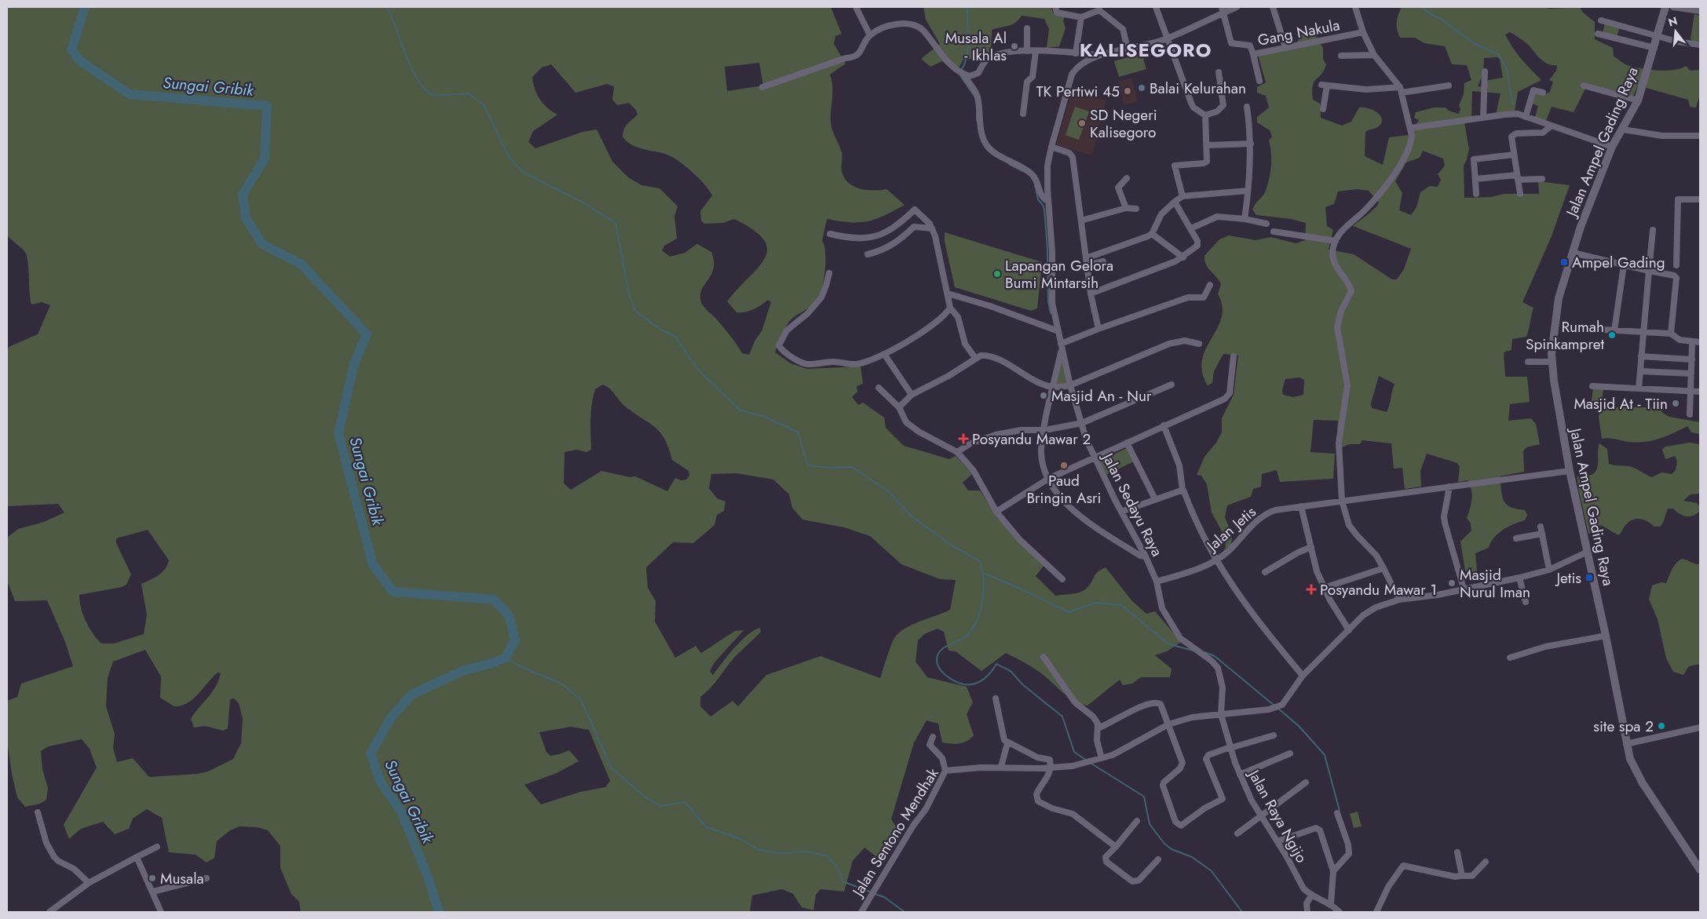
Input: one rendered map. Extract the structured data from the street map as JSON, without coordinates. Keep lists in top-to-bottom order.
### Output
{
  "streets": {
    "main road": ["Jalan Ampel Gading Raya"],
    "street": [
      "Gang Nakula",
      "Jalan Sedayu Raya",
      "Jalan Jetis",
      "Jalan Raya Ngijo",
      "Jalan Sentono Mendhak"
    ]
  },
  "crossings": [
    ["Jalan Ampel Gading Raya", "Jalan Jetis"],
    ["Jalan Sedayu Raya", "Jalan Jetis"],
    ["Jalan Sedayu Raya", "Jalan Raya Ngijo"],
    ["Jalan Sedayu Raya", "Jalan Sentono Mendhak"],
    ["Jalan Raya Ngijo", "Jalan Sentono Mendhak"]
  ],
  "districts": ["KALISEGORO"],
  "water": ["Sungai Gribik"],
  "places": {
    "other": [
      "Musala Al - Ikhlas",
      "Balai Kelurahan",
      "TK Pertiwi 45",
      "SD Negeri Kalisegoro",
      "Lapangan Gelora Bumi Mintarsih",
      "Rumah Spinkampret",
      "Masjid An - Nur",
      "Masjid At - Tiin",
      "Paud Bringin Asri",
      "Masjid Nurul Iman",
      "site spa 2",
      "Musala"
    ],
    "transit": ["Ampel Gading", "Jetis"],
    "health": ["Posyandu Mawar 2", "Posyandu Mawar 1"]
  },
  "north": "top"
}
